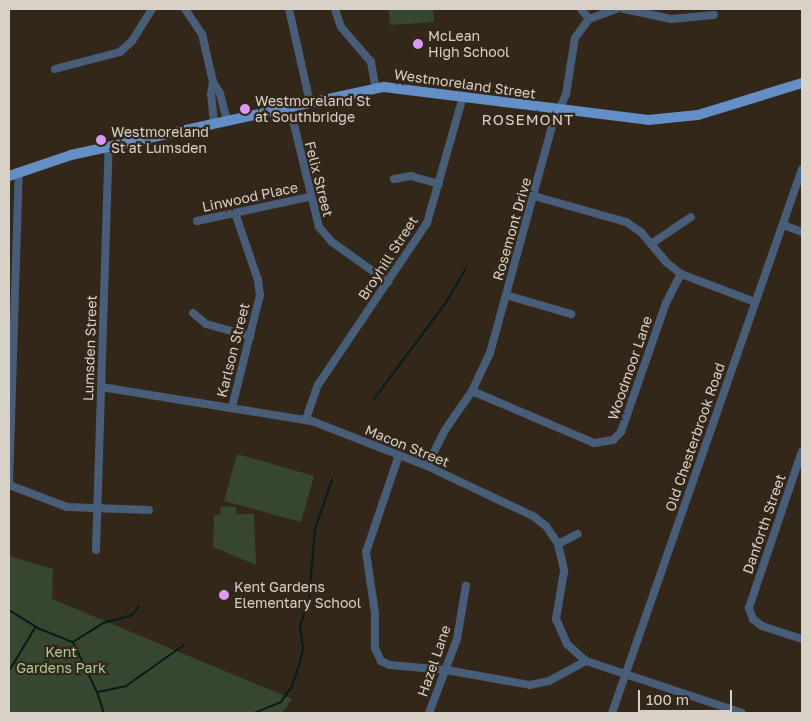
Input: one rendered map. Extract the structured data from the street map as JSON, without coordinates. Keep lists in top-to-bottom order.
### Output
{
  "streets": {
    "main road": ["Westmoreland Street"],
    "street": [
      "Felix Street",
      "Linwood Place",
      "Rosemont Drive",
      "Broyhill Street",
      "Lumsden Street",
      "Karlson Street",
      "Woodmoor Lane",
      "Old Chesterbrook Road",
      "Macon Street",
      "Danforth Street",
      "Hazel Lane"
    ]
  },
  "crossings": [
    ["Westmoreland Street", "Felix Street"],
    ["Westmoreland Street", "Rosemont Drive"],
    ["Westmoreland Street", "Broyhill Street"],
    ["Westmoreland Street", "Lumsden Street"],
    ["Felix Street", "Linwood Place"],
    ["Felix Street", "Broyhill Street"],
    ["Linwood Place", "Karlson Street"],
    ["Rosemont Drive", "Woodmoor Lane"],
    ["Rosemont Drive", "Macon Street"],
    ["Broyhill Street", "Macon Street"],
    ["Lumsden Street", "Macon Street"],
    ["Karlson Street", "Macon Street"]
  ],
  "districts": ["ROSEMONT"],
  "parks": ["Kent Gardens Park"],
  "places": [
    "McLean High School",
    "Westmoreland St at Southbridge",
    "Westmoreland St at Lumsden",
    "Kent Gardens Elementary School"
  ],
  "scale_bar": "100 m"
}
